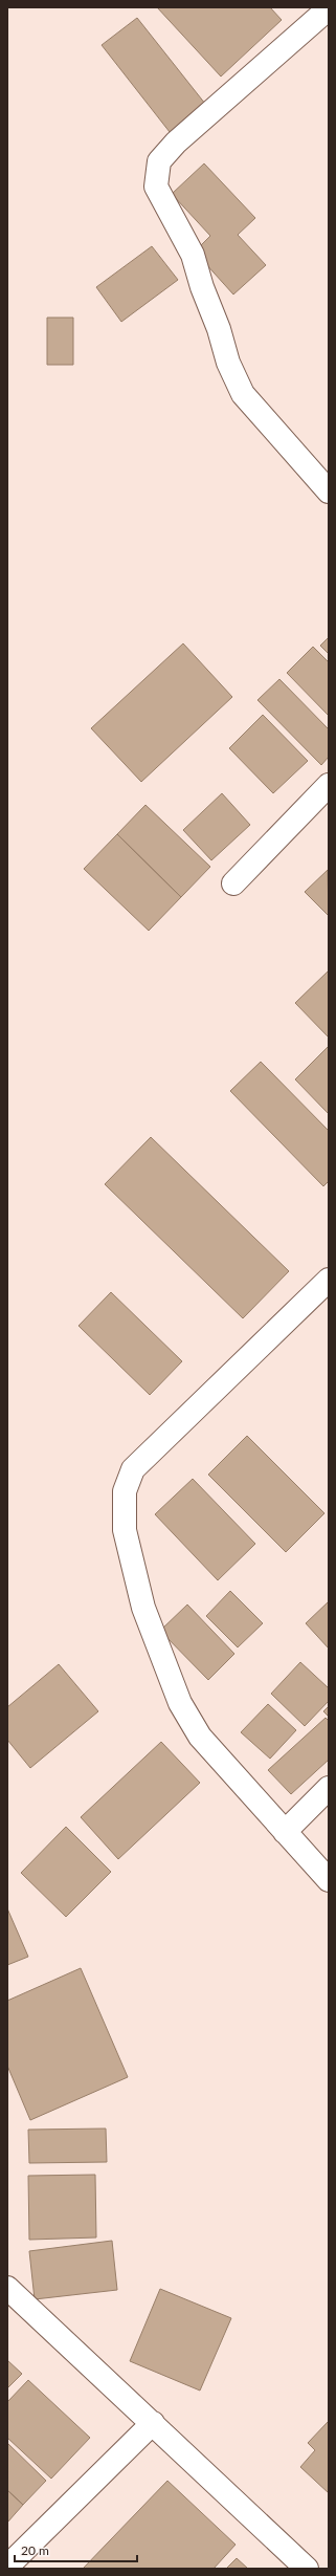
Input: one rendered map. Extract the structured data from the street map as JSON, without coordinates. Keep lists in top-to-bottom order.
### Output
{
  "scale_bar": "20 m"
}
